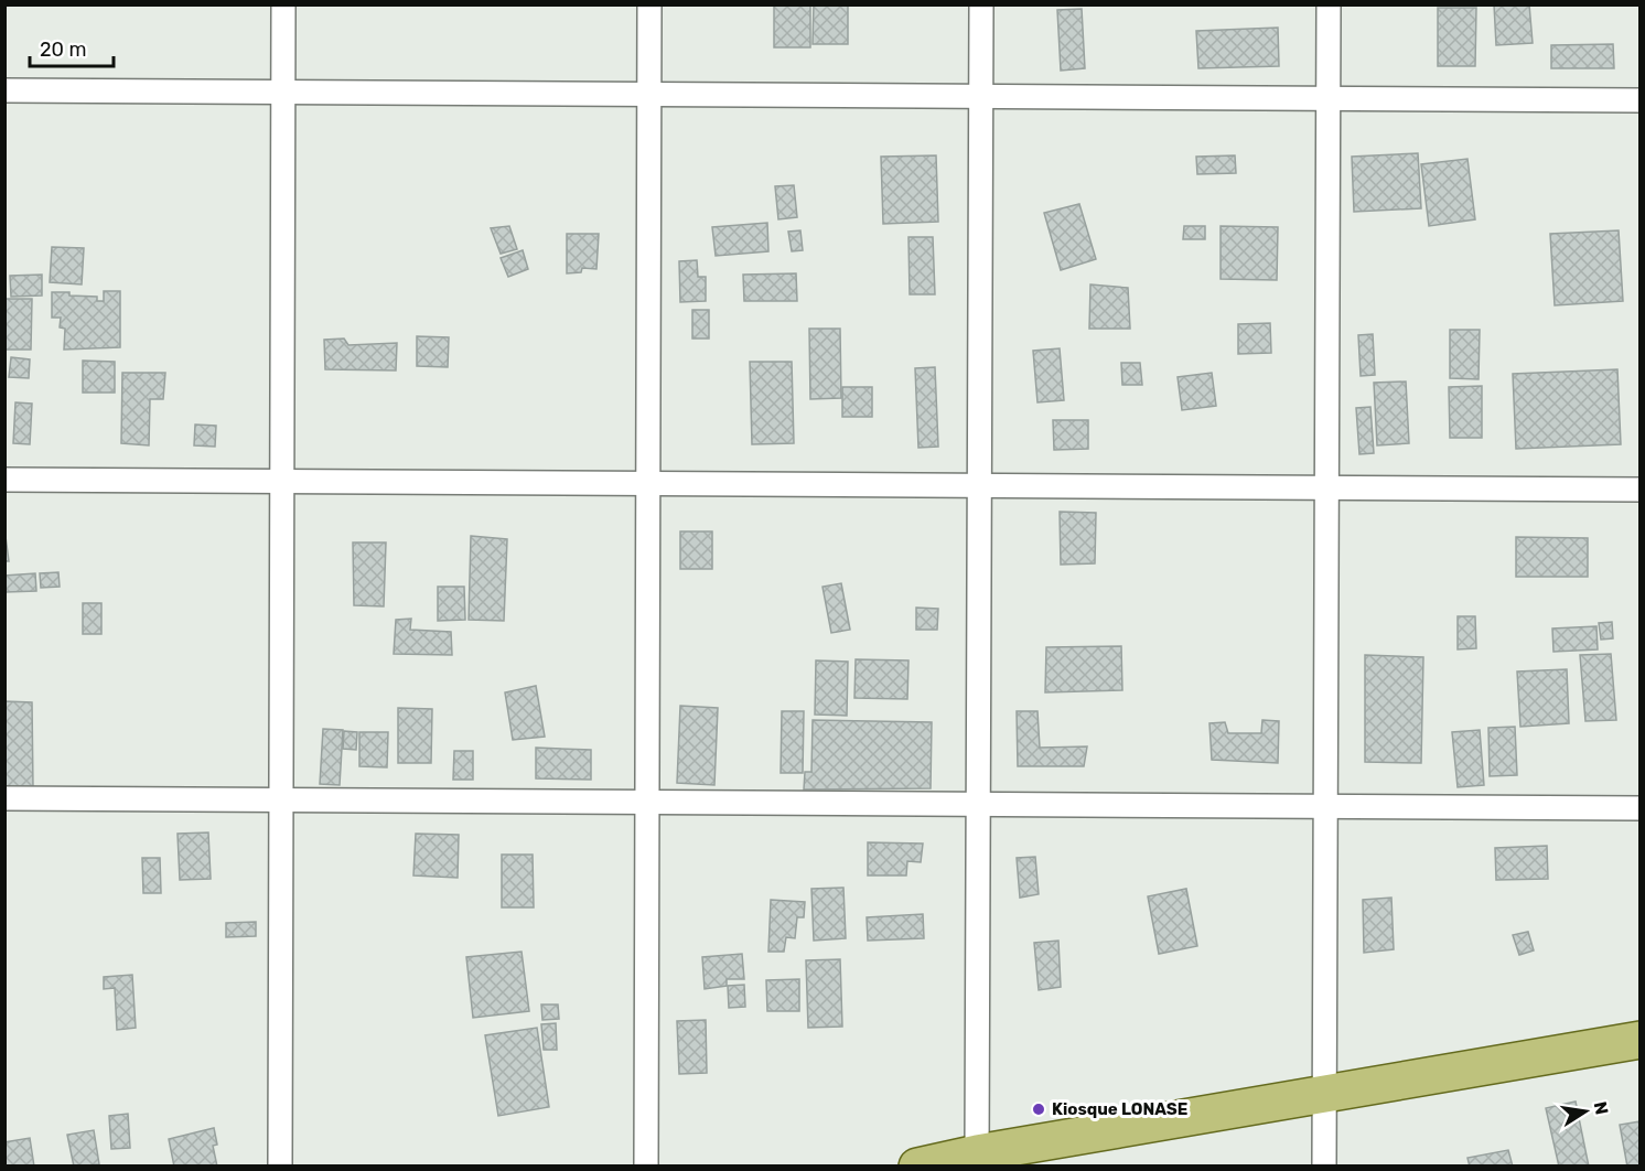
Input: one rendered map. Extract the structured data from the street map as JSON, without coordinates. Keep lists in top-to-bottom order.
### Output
{
  "places": ["Kiosque LONASE"],
  "scale_bar": "20 m",
  "north": "right"
}
